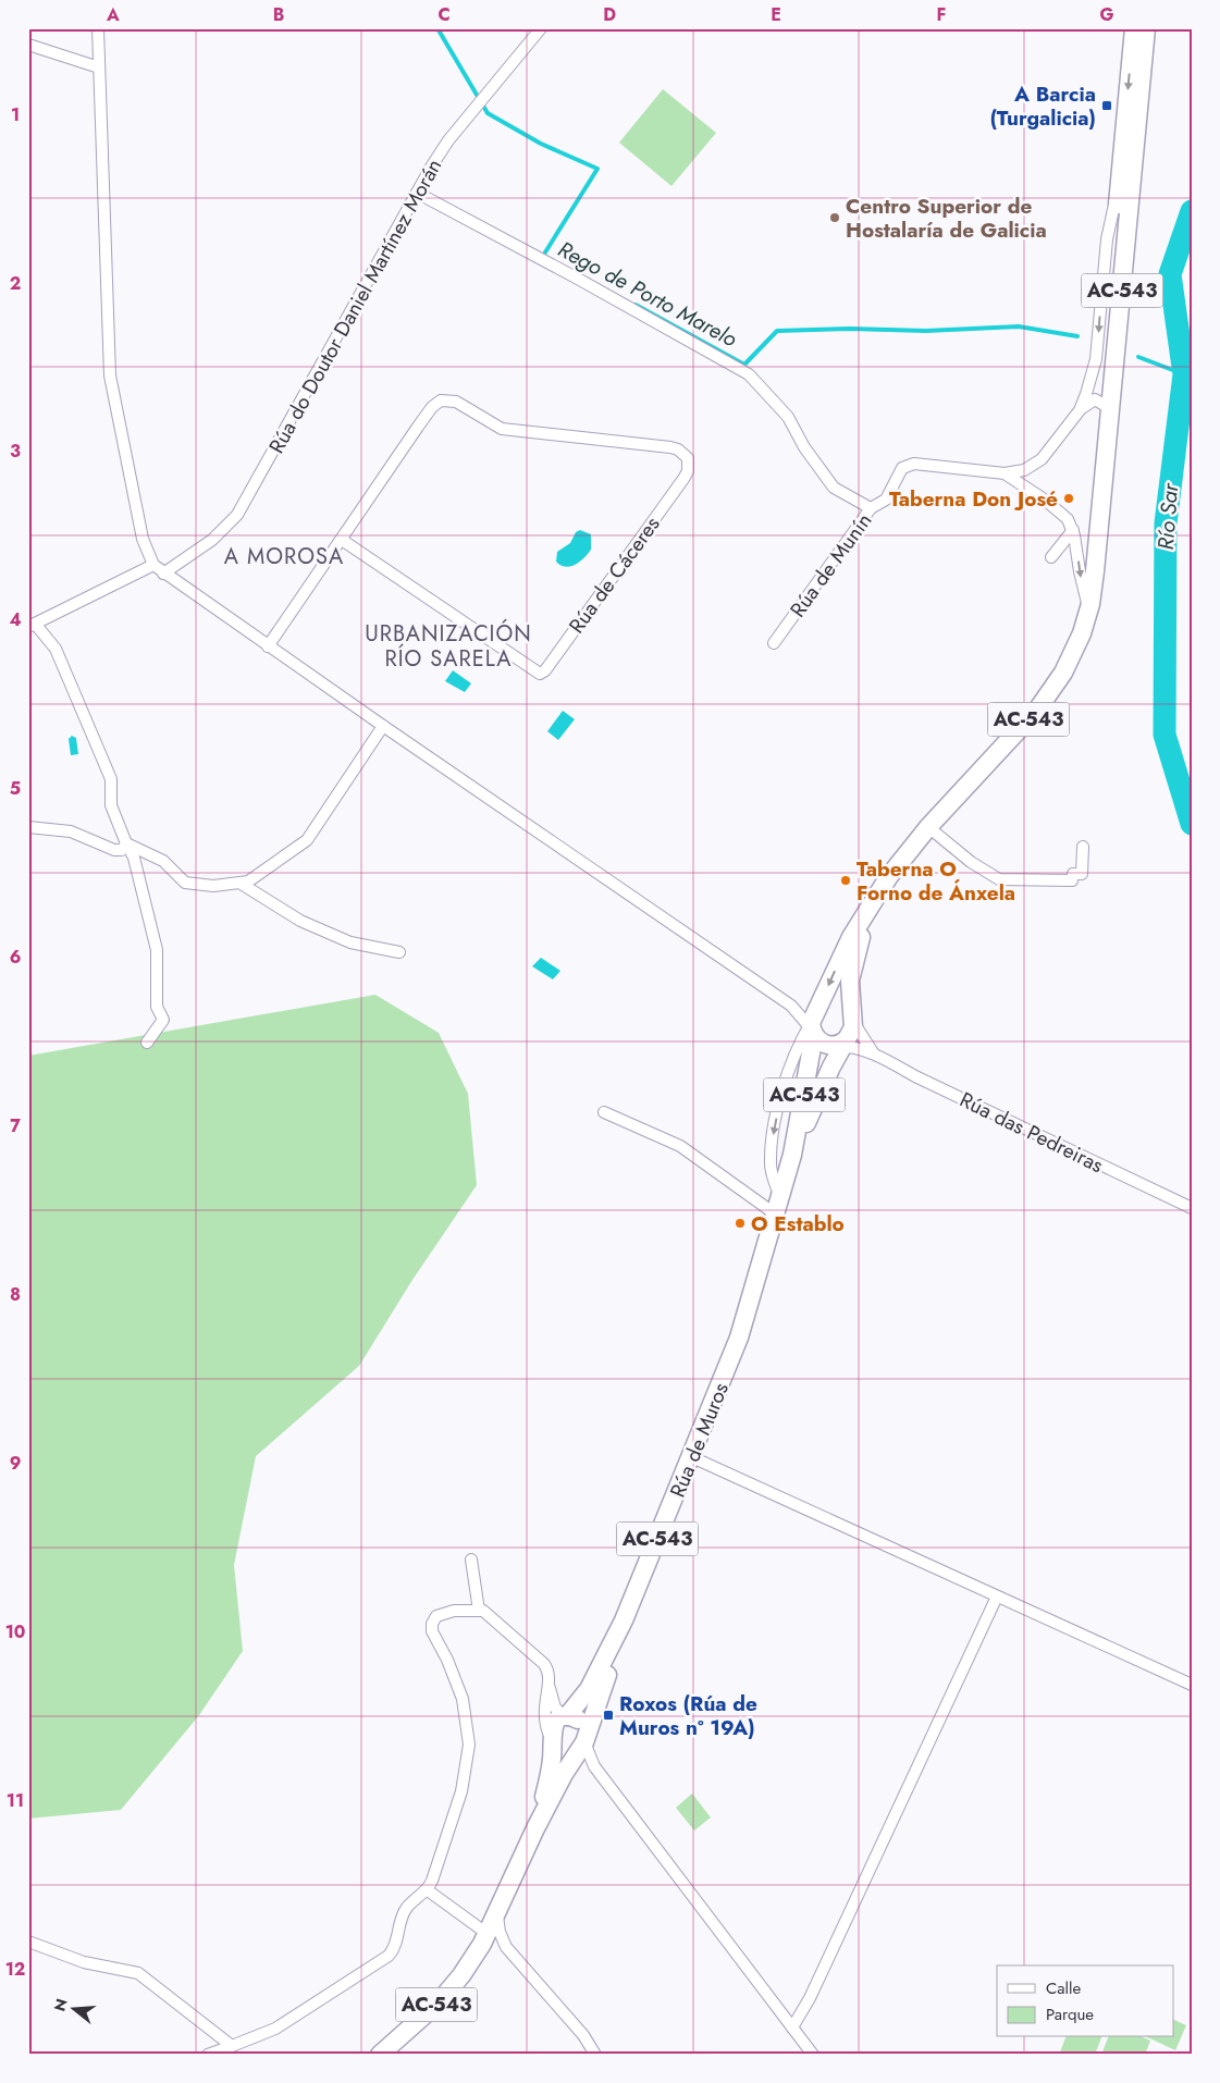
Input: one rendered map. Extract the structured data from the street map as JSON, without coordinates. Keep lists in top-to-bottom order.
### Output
{
  "streets": {
    "main road": ["AC-543", "Rúa de Muros"],
    "street": [
      "Rúa do Doutor Daniel Martínez Morán",
      "Rúa de Munín",
      "Rúa de Cáceres",
      "Rúa das Pedreiras"
    ]
  },
  "crossings": [
    ["AC-543", "Rúa de Munín"],
    ["AC-543", "Rúa das Pedreiras"],
    ["AC-543", "Rúa de Muros"]
  ],
  "districts": ["A MOROSA", "URBANIZACIÓN RÍO SARELA"],
  "water": ["Rego de Porto Marelo", "Río Sar"],
  "places": {
    "transit": ["A Barcia (Turgalicia)", "Roxos (Rúa de Muros n° 19A)"],
    "other": [
      "Centro Superior de Hostalaría de Galicia",
      "Taberna Don José",
      "Taberna O Forno de Ánxela",
      "O Establo"
    ]
  },
  "legend": ["Calle", "Parque"],
  "north": "left",
  "grid": {
    "columns": [
      "A",
      "B",
      "C",
      "D",
      "E",
      "F",
      "G"
    ],
    "rows": [
      "1",
      "2",
      "3",
      "4",
      "5",
      "6",
      "7",
      "8",
      "9",
      "10",
      "11",
      "12"
    ]
  }
}
